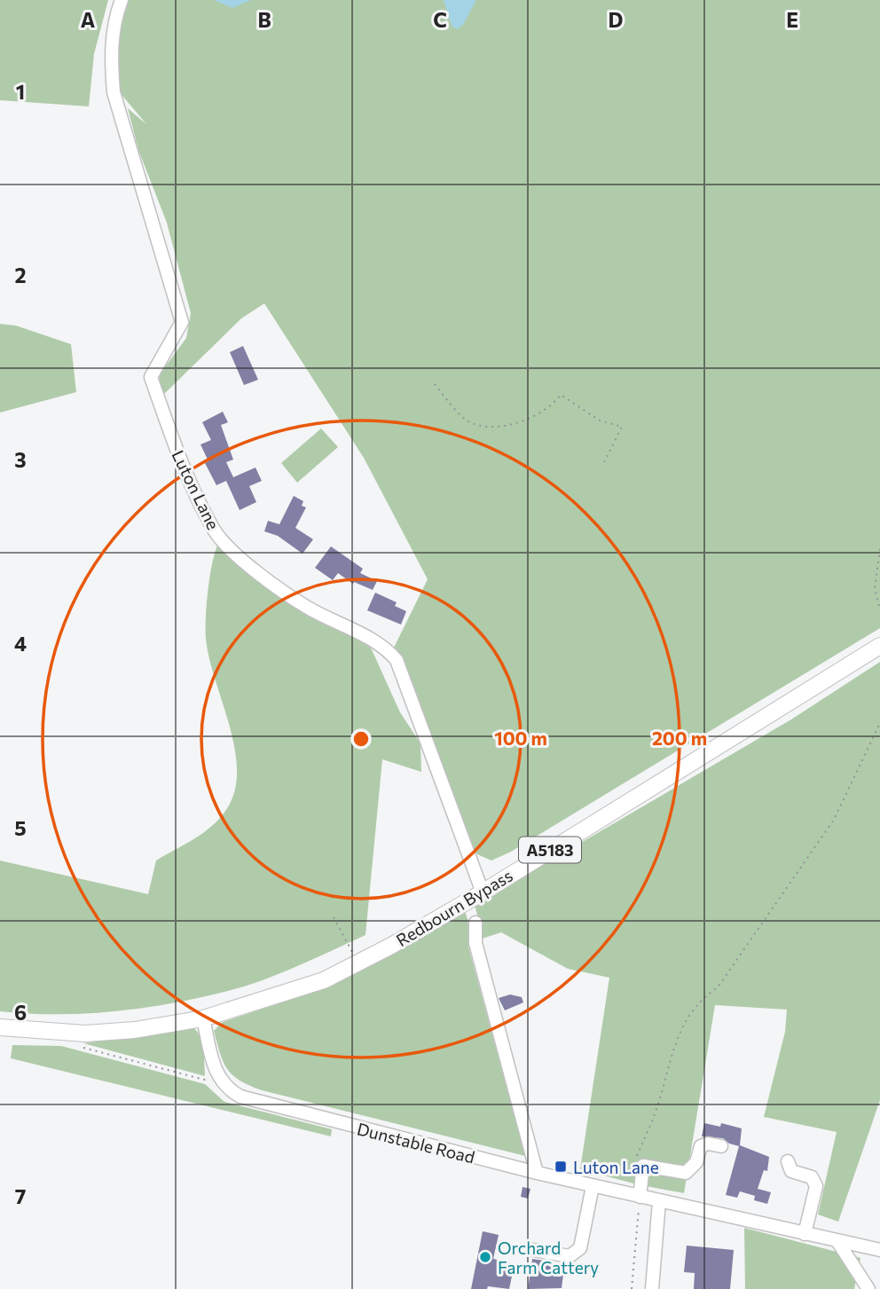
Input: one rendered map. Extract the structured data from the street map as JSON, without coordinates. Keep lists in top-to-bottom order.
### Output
{
  "streets": {
    "main road": ["A5183", "Redbourn Bypass"],
    "street": ["Luton Lane", "Dunstable Road"]
  },
  "crossings": [
    ["Luton Lane", "Redbourn Bypass"],
    ["A5183", "Redbourn Bypass"]
  ],
  "places": {
    "transit": ["Luton Lane"],
    "other": ["Orchard Farm Cattery"]
  },
  "grid": {
    "columns": [
      "A",
      "B",
      "C",
      "D",
      "E"
    ],
    "rows": [
      "1",
      "2",
      "3",
      "4",
      "5",
      "6",
      "7"
    ]
  },
  "rings": ["100 m", "200 m"]
}
